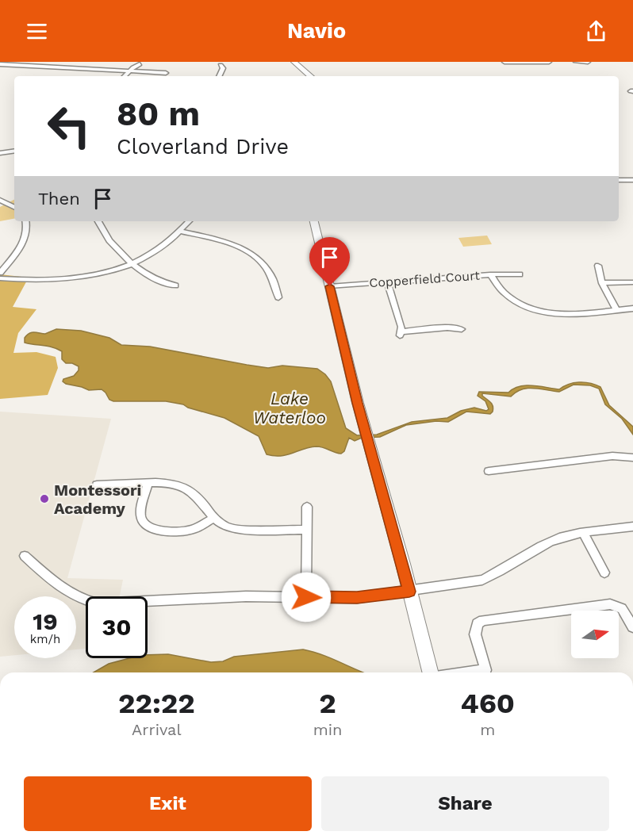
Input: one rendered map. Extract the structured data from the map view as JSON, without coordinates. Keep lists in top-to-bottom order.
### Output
{
  "streets": {
    "street": ["Copperfield Court"]
  },
  "water": ["Lake Waterloo"],
  "places": ["Montessori Academy"],
  "north": "right",
  "page": {
    "header": "Navio",
    "turn": ["80 m", "Cloverland Drive"],
    "then": "Then",
    "speed": "19 km/h",
    "limit": "30",
    "eta": [
      "22:22",
      "Arrival",
      "2",
      "min",
      "460",
      "m"
    ],
    "buttons": ["Exit", "Share"]
  }
}
